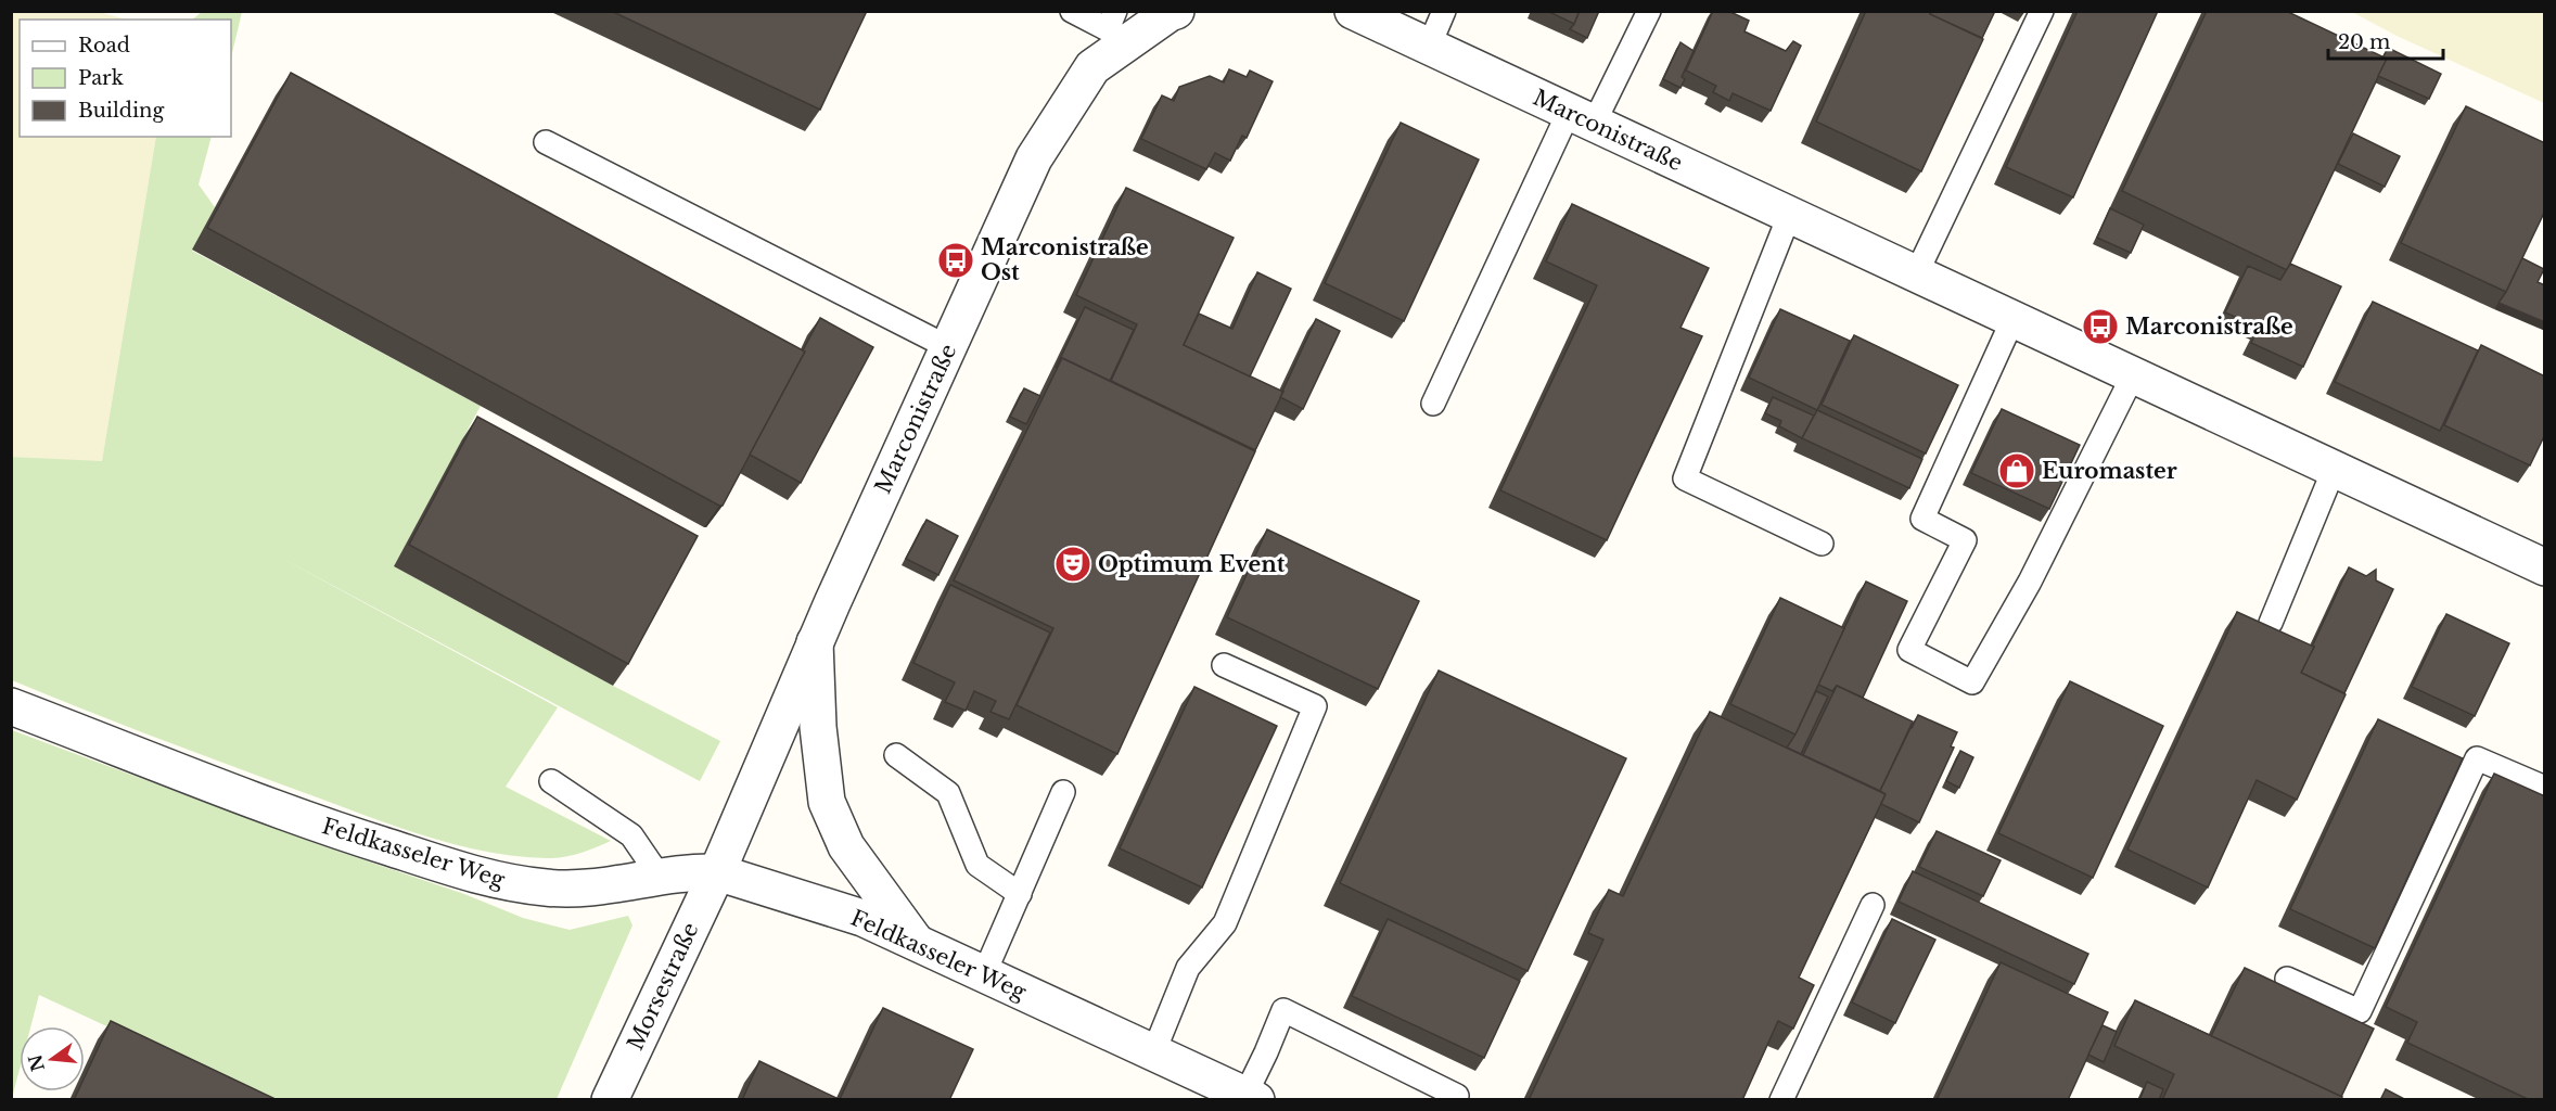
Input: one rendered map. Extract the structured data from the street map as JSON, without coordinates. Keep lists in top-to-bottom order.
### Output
{
  "streets": {
    "street": ["Marconistraße", "Feldkasseler Weg", "Morsestraße"]
  },
  "crossings": [
    ["Marconistraße", "Feldkasseler Weg"],
    ["Marconistraße", "Morsestraße"],
    ["Feldkasseler Weg", "Morsestraße"]
  ],
  "places": {
    "bus stop": ["Marconistraße Ost", "Marconistraße"],
    "shop": ["Euromaster"],
    "theatre": ["Optimum Event"]
  },
  "legend": ["Road", "Park", "Building"],
  "scale_bar": "20 m",
  "north": "left"
}
